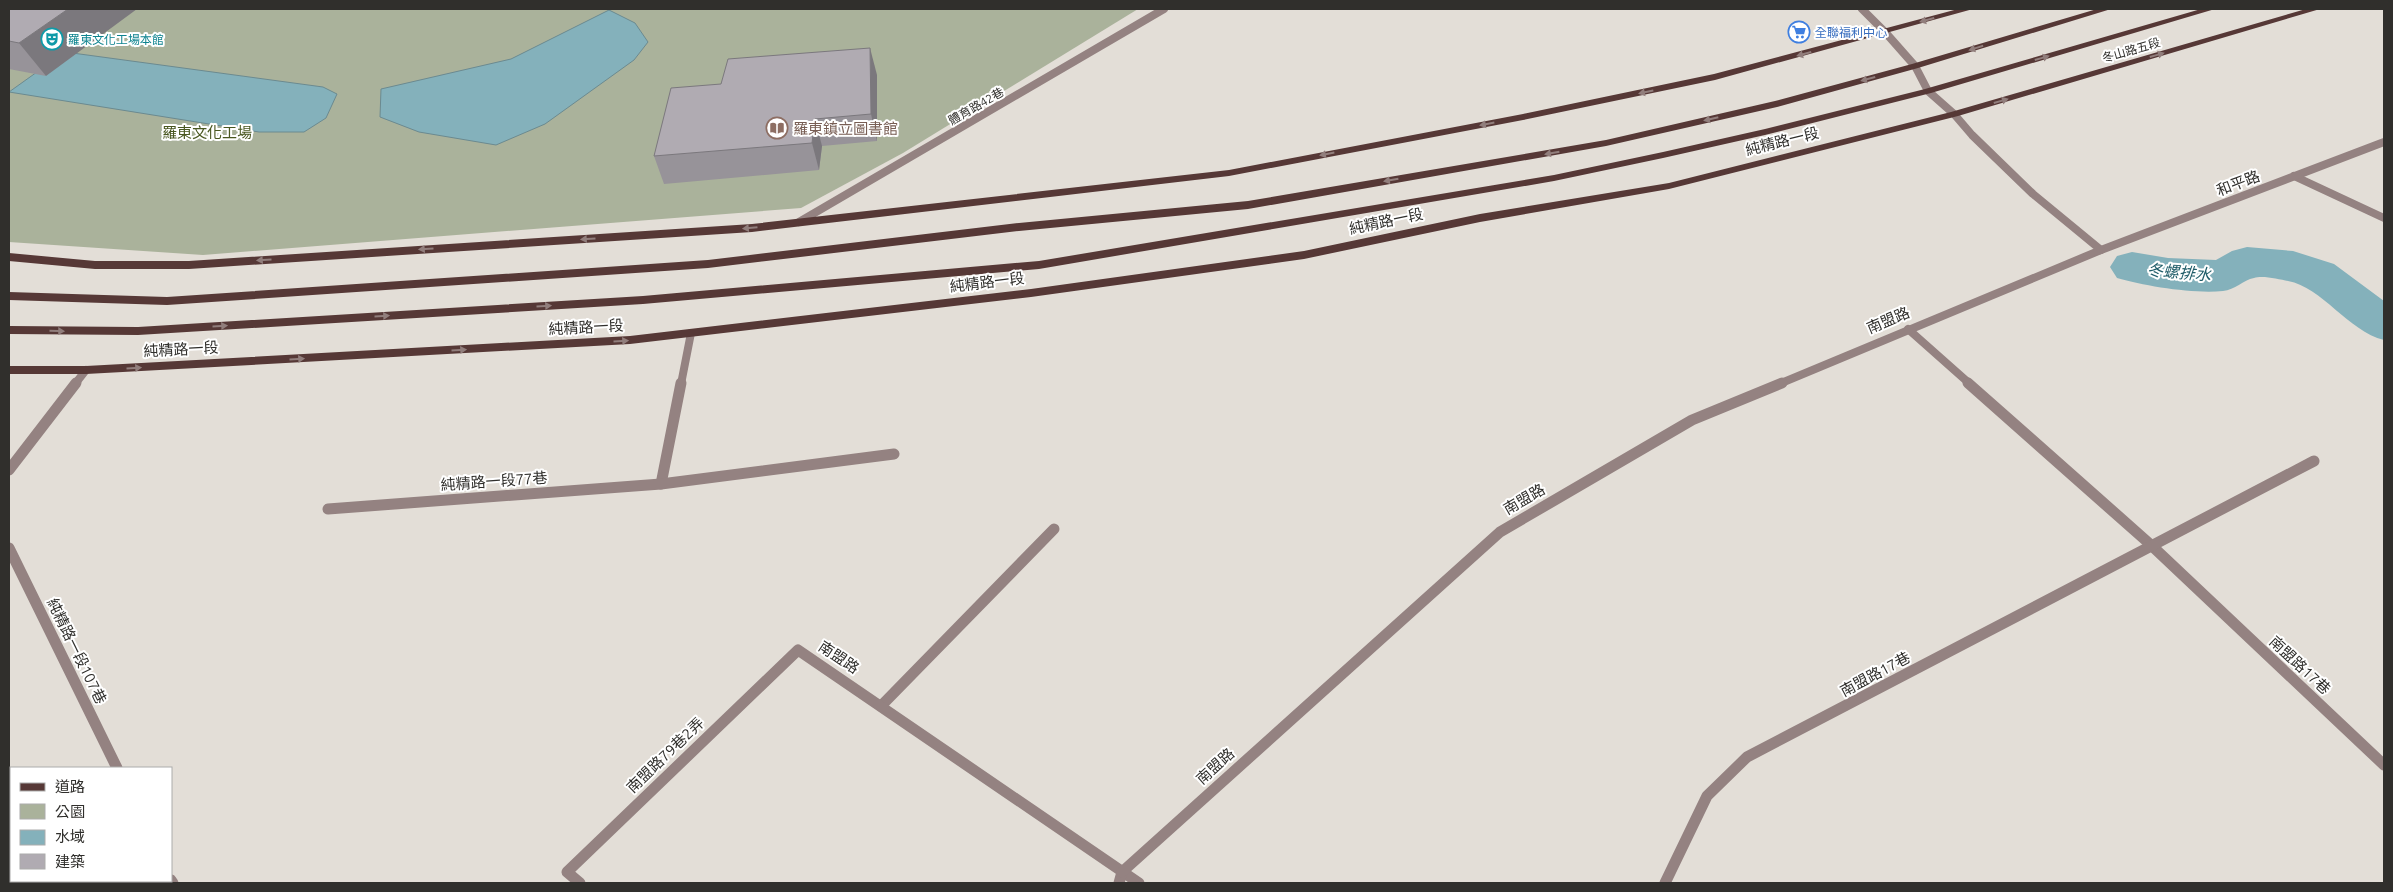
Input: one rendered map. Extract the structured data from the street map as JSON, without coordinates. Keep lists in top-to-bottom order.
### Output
{
  "streets": {
    "main road": ["冬山路五段", "純精路一段"],
    "street": [
      "體育路42巷",
      "和平路",
      "南盟路",
      "純精路一段77巷",
      "純精路一段107巷",
      "南盟路17巷",
      "南盟路79巷2弄"
    ]
  },
  "crossings": [
    ["冬山路五段", "純精路一段"],
    ["和平路", "南盟路"],
    ["南盟路", "南盟路17巷"],
    ["南盟路", "南盟路79巷2弄"]
  ],
  "water": ["冬螺排水"],
  "parks": ["羅東文化工場"],
  "places": {
    "supermarket": ["全聯福利中心"],
    "theatre": ["羅東文化工場本館"],
    "library": ["羅東鎮立圖書館"]
  },
  "legend": [
    "道路",
    "公園",
    "水域",
    "建築"
  ]
}
